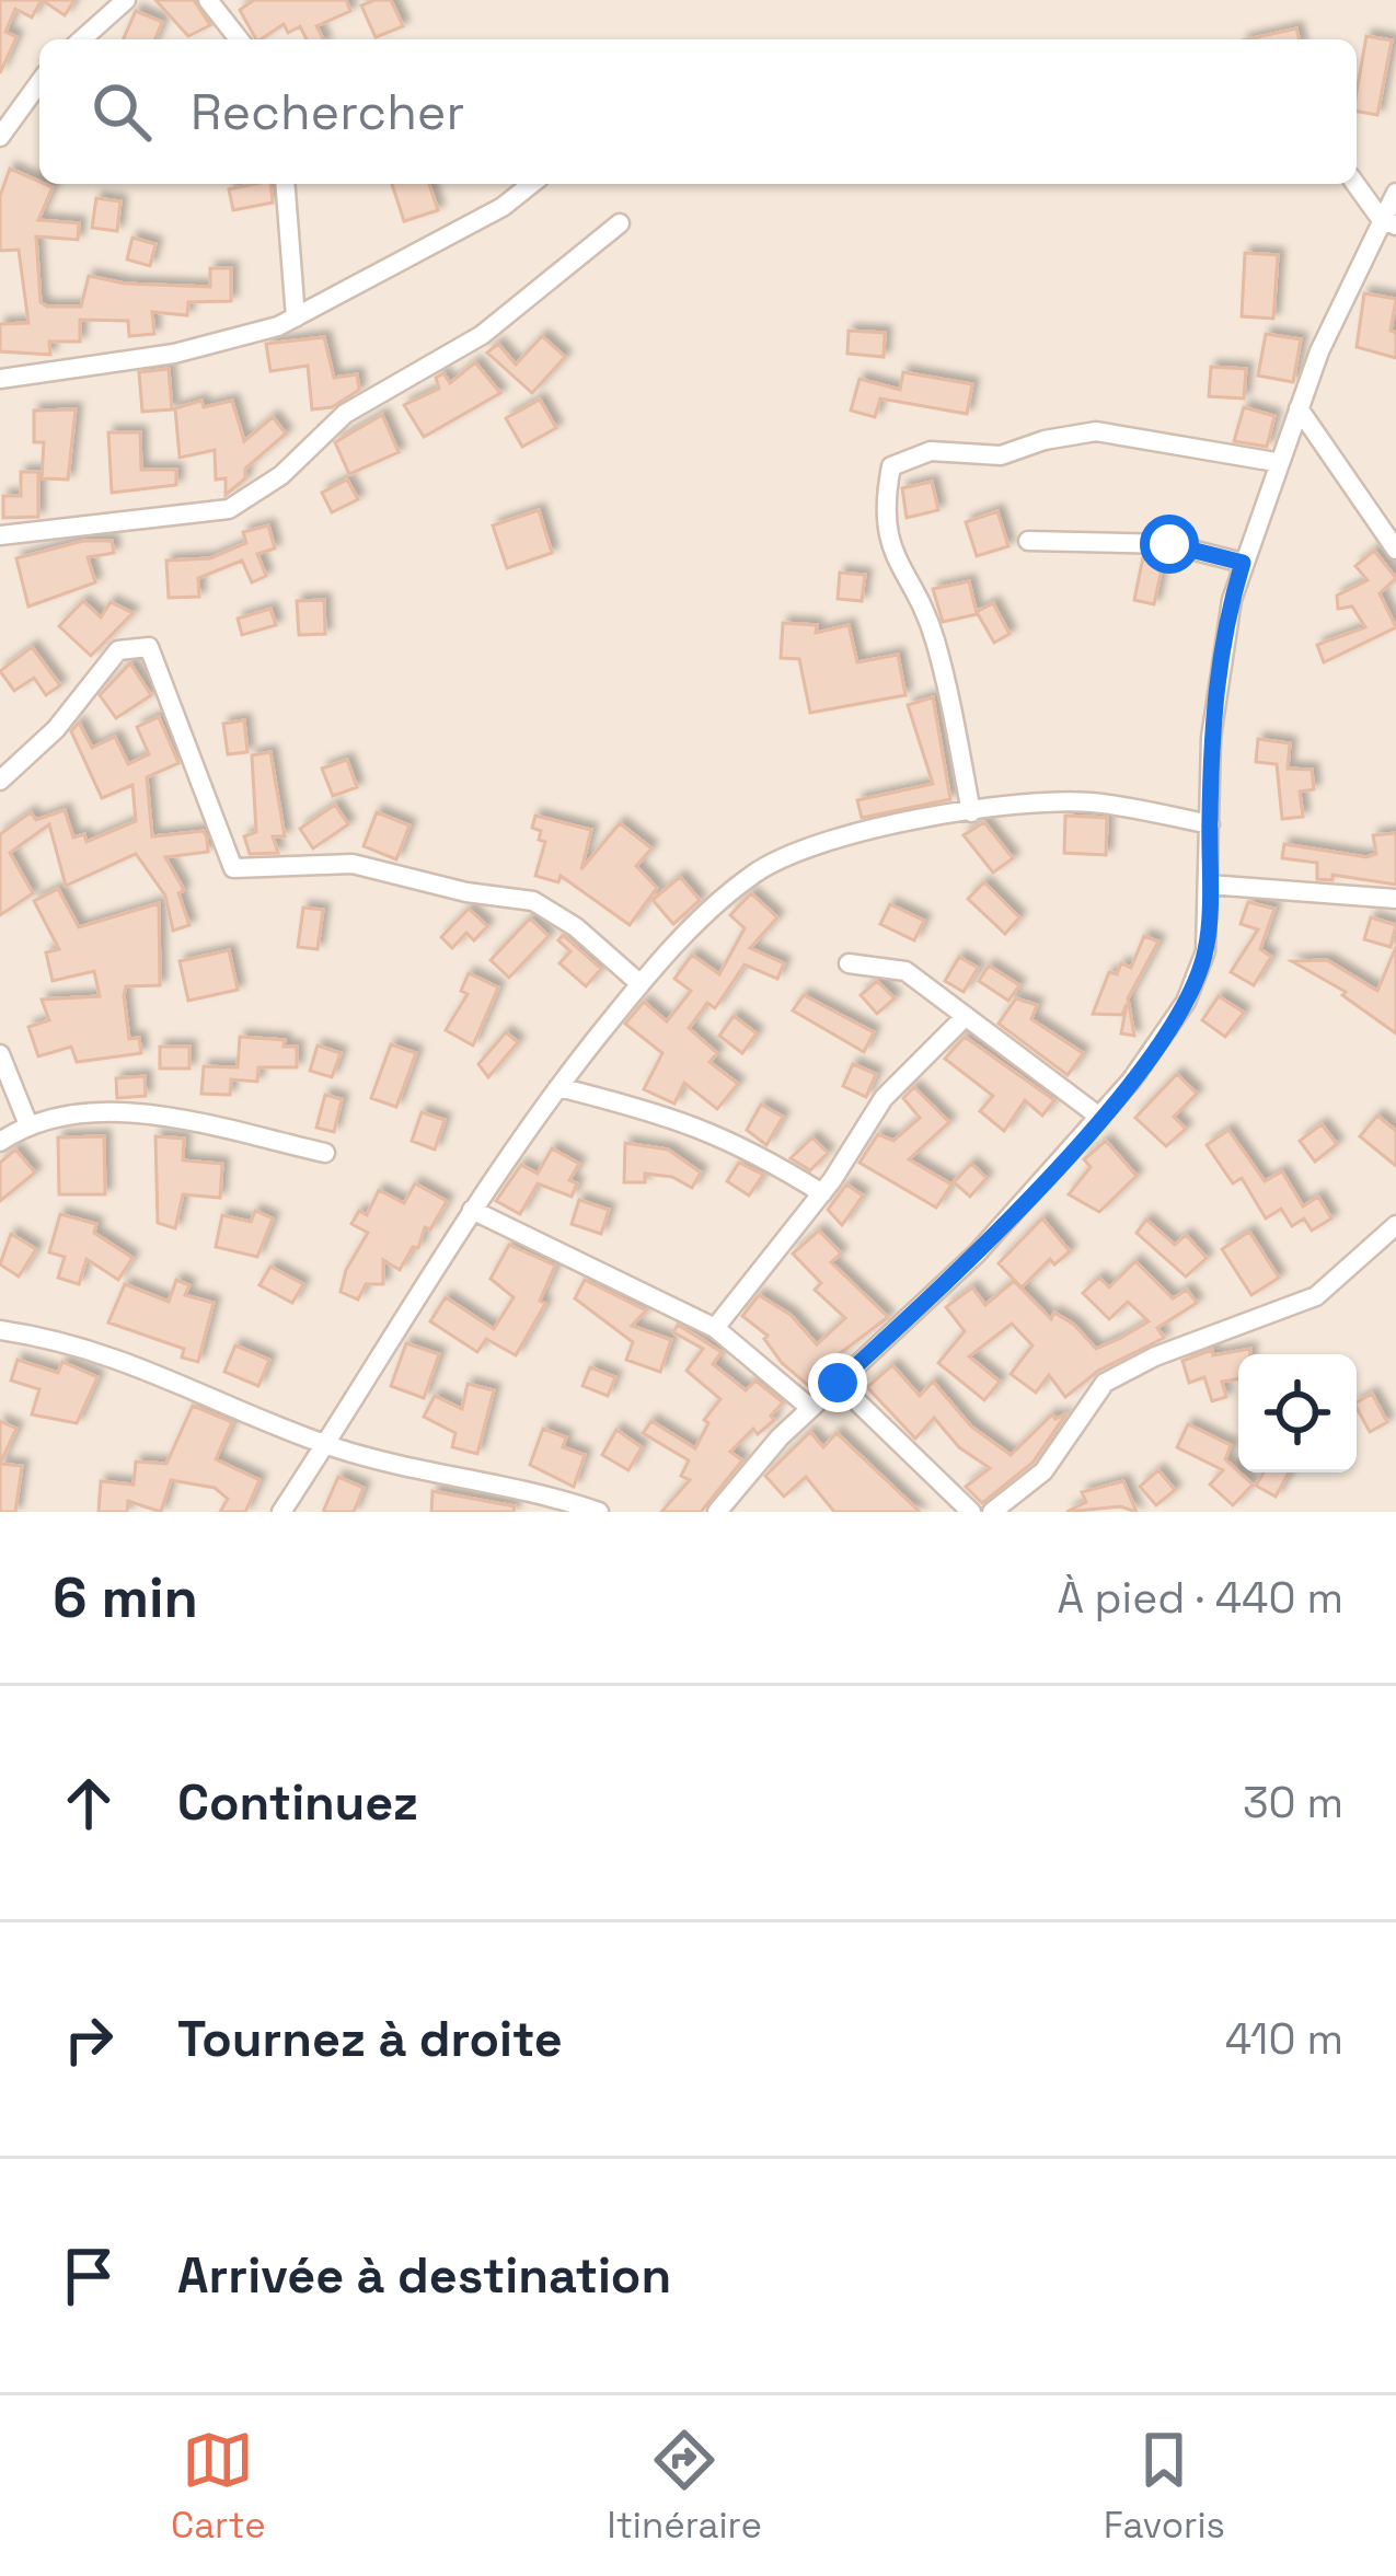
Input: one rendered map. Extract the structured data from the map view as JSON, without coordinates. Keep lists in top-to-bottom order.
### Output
{
  "page": {
    "search": "Rechercher",
    "heading": ["6 min", "À pied · 440 m"],
    "list": [
      ["Continuez", "30 m"],
      ["Tournez à droite", "410 m"],
      "Arrivée à destination"
    ],
    "nav": ["Carte", "Itinéraire", "Favoris"]
  }
}
